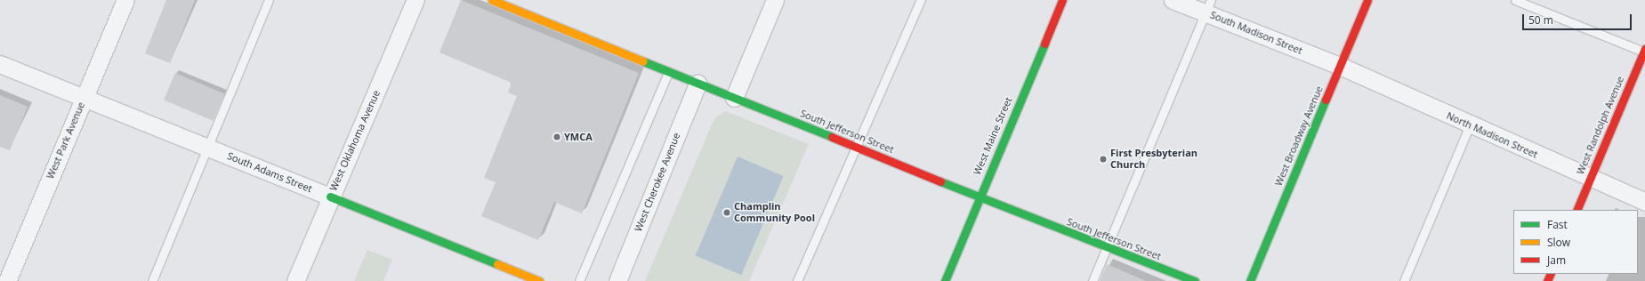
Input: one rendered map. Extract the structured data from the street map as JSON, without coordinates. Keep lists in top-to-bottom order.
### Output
{
  "streets": {
    "street": [
      "South Madison Street",
      "West Randolph Avenue",
      "South Jefferson Street",
      "North Madison Street",
      "West Maine Street",
      "West Broadway Avenue",
      "West Park Avenue",
      "West Oklahoma Avenue",
      "South Adams Street",
      "West Cherokee Avenue"
    ]
  },
  "crossings": [
    ["South Madison Street", "North Madison Street"],
    ["South Madison Street", "West Broadway Avenue"],
    ["West Randolph Avenue", "North Madison Street"],
    ["South Jefferson Street", "West Maine Street"],
    ["South Jefferson Street", "West Cherokee Avenue"],
    ["North Madison Street", "West Broadway Avenue"],
    ["West Park Avenue", "South Adams Street"],
    ["West Oklahoma Avenue", "South Adams Street"]
  ],
  "places": ["YMCA", "First Presbyterian Church", "Champlin Community Pool"],
  "legend": ["Fast", "Slow", "Jam"],
  "scale_bar": "50 m"
}
